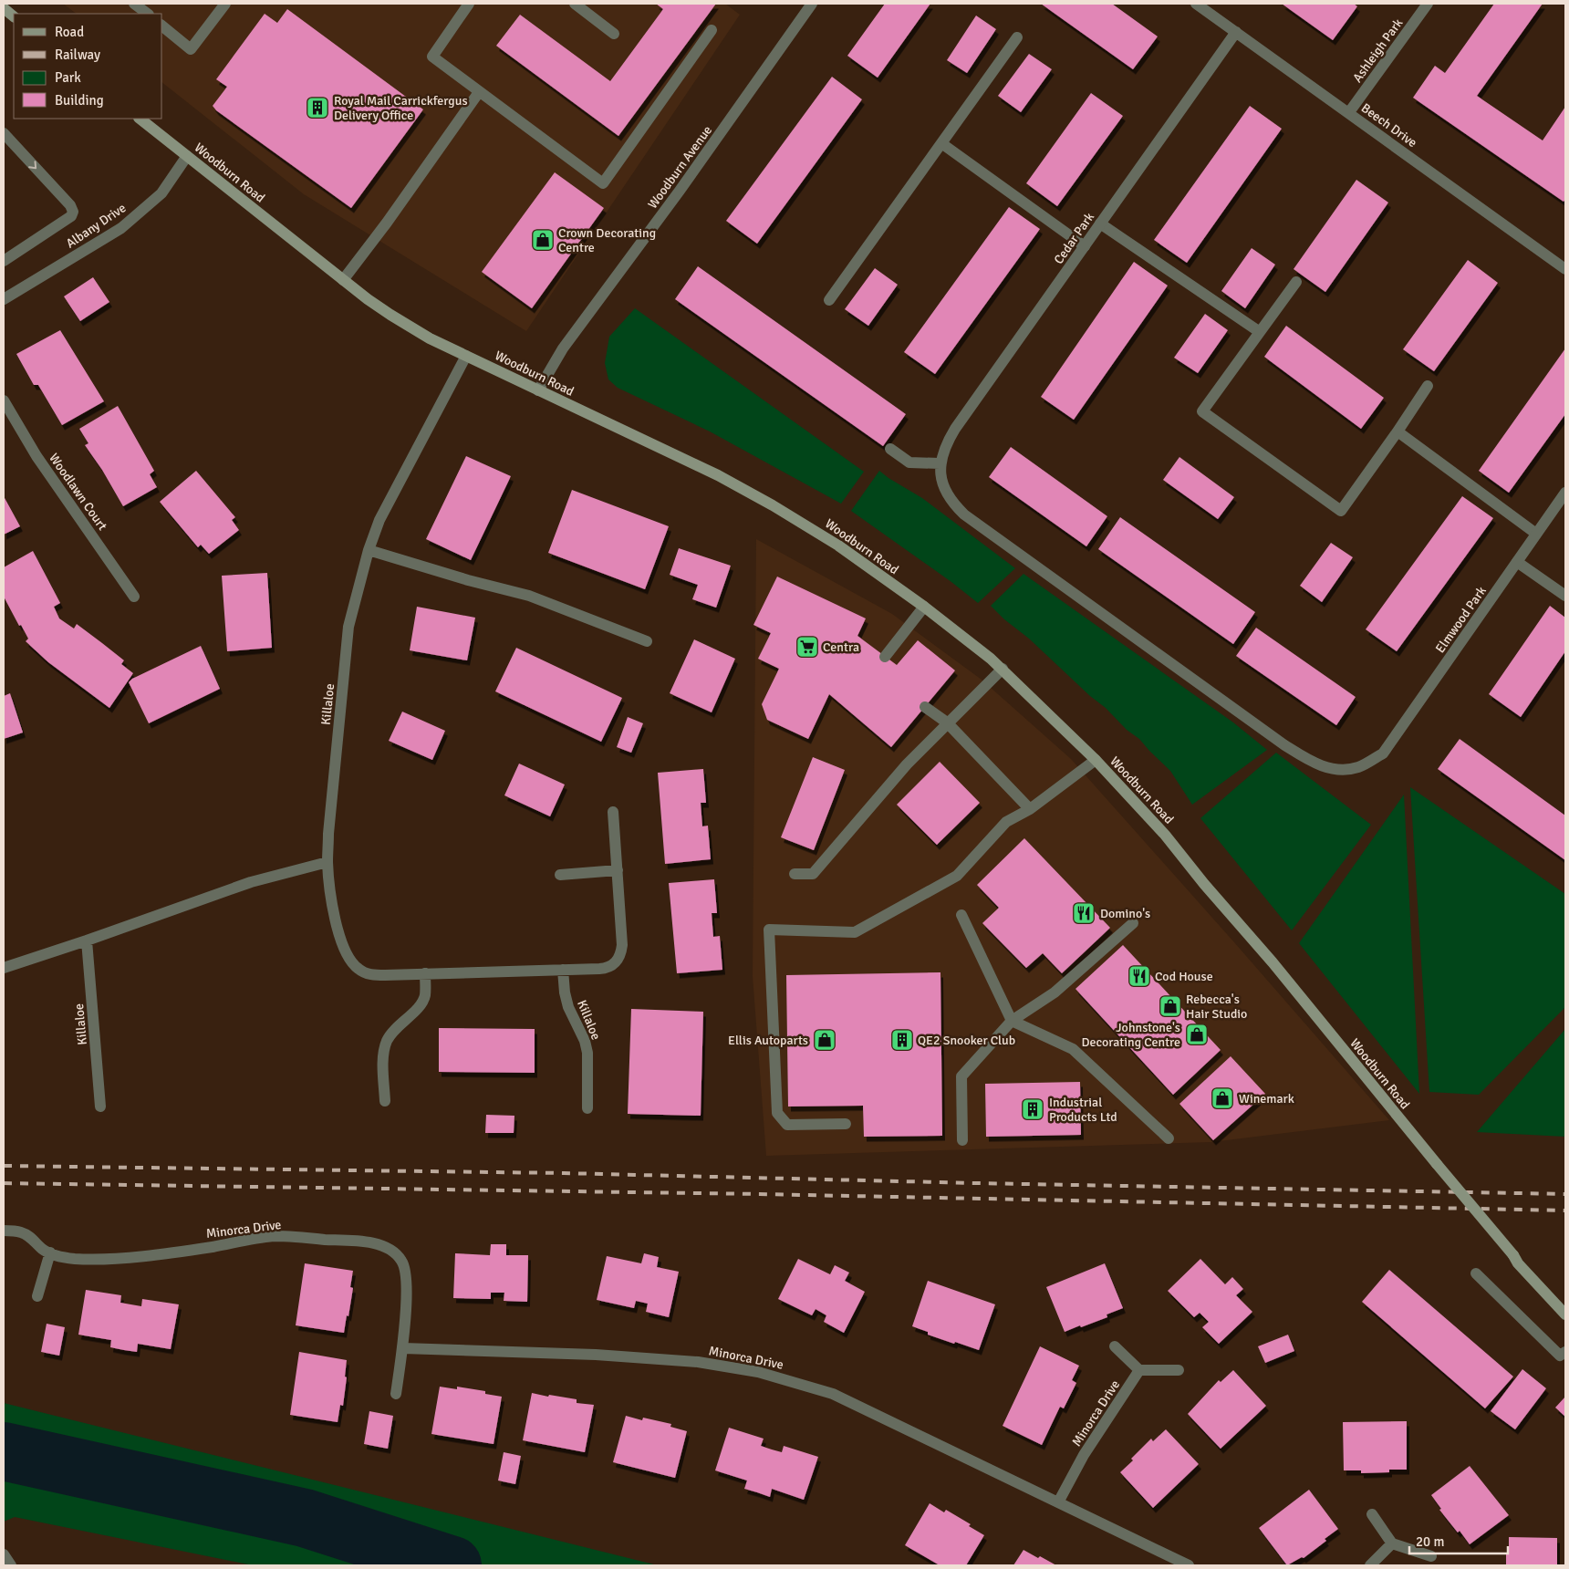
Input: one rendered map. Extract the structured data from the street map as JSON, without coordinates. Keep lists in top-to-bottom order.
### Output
{
  "streets": {
    "street": [
      "Ashleigh Park",
      "Beech Drive",
      "Woodburn Avenue",
      "Woodburn Road",
      "Albany Drive",
      "Cedar Park",
      "Woodlawn Court",
      "Elmwood Park",
      "Killaloe",
      "Minorca Drive"
    ]
  },
  "crossings": [
    ["Ashleigh Park", "Beech Drive"],
    ["Beech Drive", "Cedar Park"],
    ["Woodburn Avenue", "Woodburn Road"],
    ["Woodburn Road", "Albany Drive"],
    ["Woodburn Road", "Killaloe"],
    ["Cedar Park", "Elmwood Park"]
  ],
  "places": {
    "building": ["Royal Mail Carrickfergus Delivery Office", "QE2 Snooker Club", "Industrial Products Ltd"],
    "shop": [
      "Crown Decorating Centre",
      "Rebecca's Hair Studio",
      "Johnstone's Decorating Centre",
      "Ellis Autoparts",
      "Winemark"
    ],
    "supermarket": ["Centra"],
    "restaurant": ["Domino's", "Cod House"]
  },
  "legend": [
    "Road",
    "Railway",
    "Park",
    "Building"
  ],
  "scale_bar": "20 m"
}
